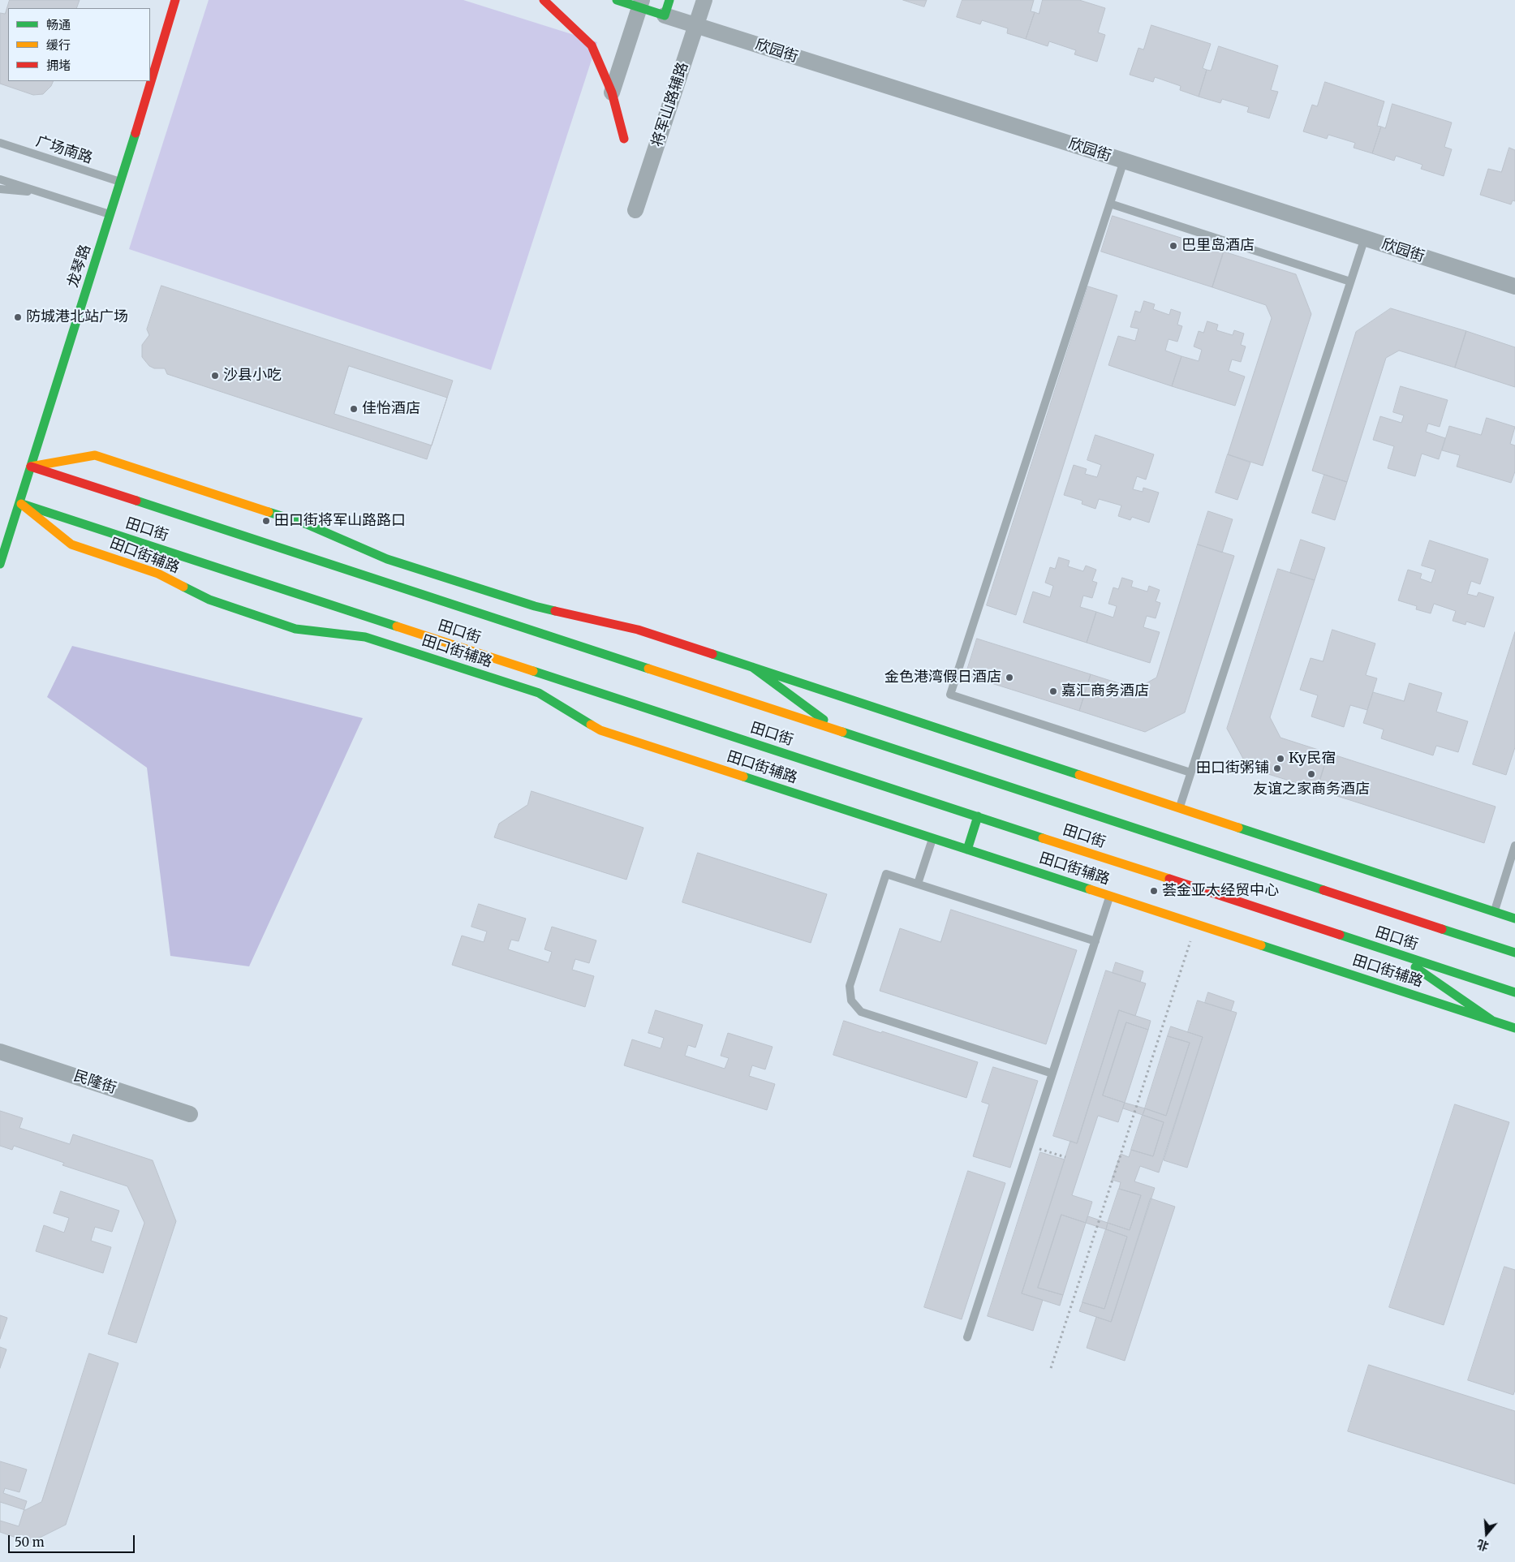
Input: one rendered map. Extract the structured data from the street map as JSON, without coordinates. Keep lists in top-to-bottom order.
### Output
{
  "streets": {
    "street": [
      "欣园街",
      "将军山路辅路",
      "龙琴路",
      "田口街",
      "田口街辅路",
      "民隆街"
    ],
    "lane": ["广场南路"]
  },
  "crossings": [
    ["欣园街", "将军山路辅路"],
    ["广场南路", "龙琴路"],
    ["龙琴路", "田口街"],
    ["龙琴路", "田口街辅路"],
    ["田口街", "田口街辅路"]
  ],
  "places": [
    "巴里岛酒店",
    "防城港北站广场",
    "沙县小吃",
    "佳怡酒店",
    "田口街将军山路路口",
    "金色港湾假日酒店",
    "嘉汇商务酒店",
    "Ky民宿",
    "田口街粥铺",
    "友谊之家商务酒店",
    "荟金亚太经贸中心"
  ],
  "legend": ["畅通", "缓行", "拥堵"],
  "scale_bar": "50 m",
  "north": "bottom"
}
